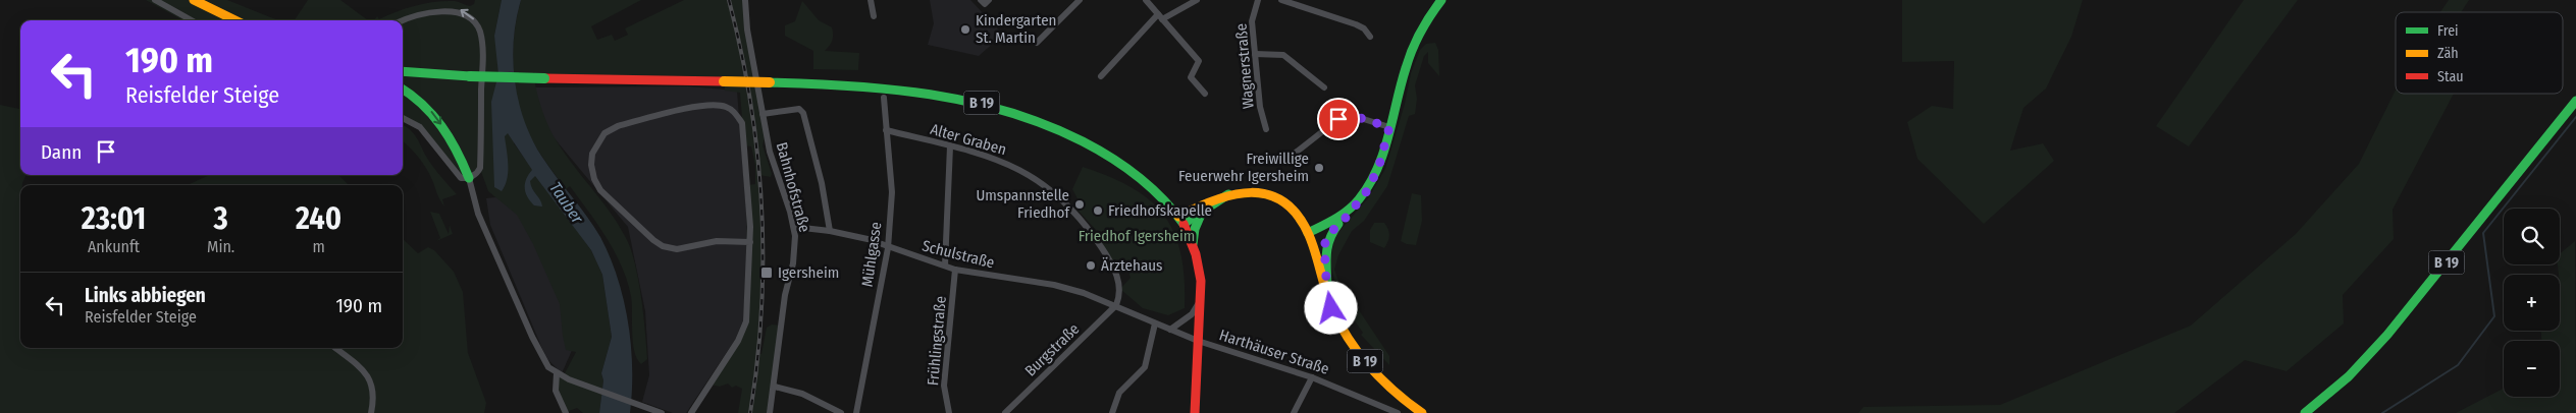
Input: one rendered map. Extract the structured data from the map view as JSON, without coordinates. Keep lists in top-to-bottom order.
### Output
{
  "streets": {
    "main road": ["B 19"],
    "street": [
      "Wagnerstraße",
      "Alter Graben",
      "Bahnhofstraße",
      "Mühlgasse",
      "Schulstraße",
      "Frühlingstraße",
      "Burgstraße",
      "Harthäuser Straße"
    ]
  },
  "crossings": [
    ["Alter Graben", "Mühlgasse"],
    ["Alter Graben", "Schulstraße"],
    ["Alter Graben", "Burgstraße"],
    ["Alter Graben", "Harthäuser Straße"],
    ["Bahnhofstraße", "Schulstraße"],
    ["Mühlgasse", "Schulstraße"],
    ["Schulstraße", "Frühlingstraße"],
    ["Schulstraße", "Burgstraße"],
    ["Schulstraße", "Harthäuser Straße"],
    ["Burgstraße", "Harthäuser Straße"]
  ],
  "water": ["Tauber"],
  "parks": ["Friedhof Igersheim"],
  "places": {
    "other": [
      "Kindergarten St. Martin",
      "Freiwillige Feuerwehr Igersheim",
      "Umspannstelle Friedhof",
      "Friedhofskapelle",
      "Ärztehaus"
    ],
    "transit": ["Igersheim"]
  },
  "legend": ["Frei", "Zäh", "Stau"],
  "page": {
    "turn": ["190 m", "Reisfelder Steige"],
    "then": "Dann",
    "eta": [
      "23:01",
      "Ankunft",
      "3",
      "Min.",
      "240",
      "m"
    ],
    "map_buttons": ["+", "−"],
    "list": [
      {
        "name": "Links abbiegen",
        "note": "Reisfelder Steige",
        "value": "190 m"
      }
    ]
  }
}
